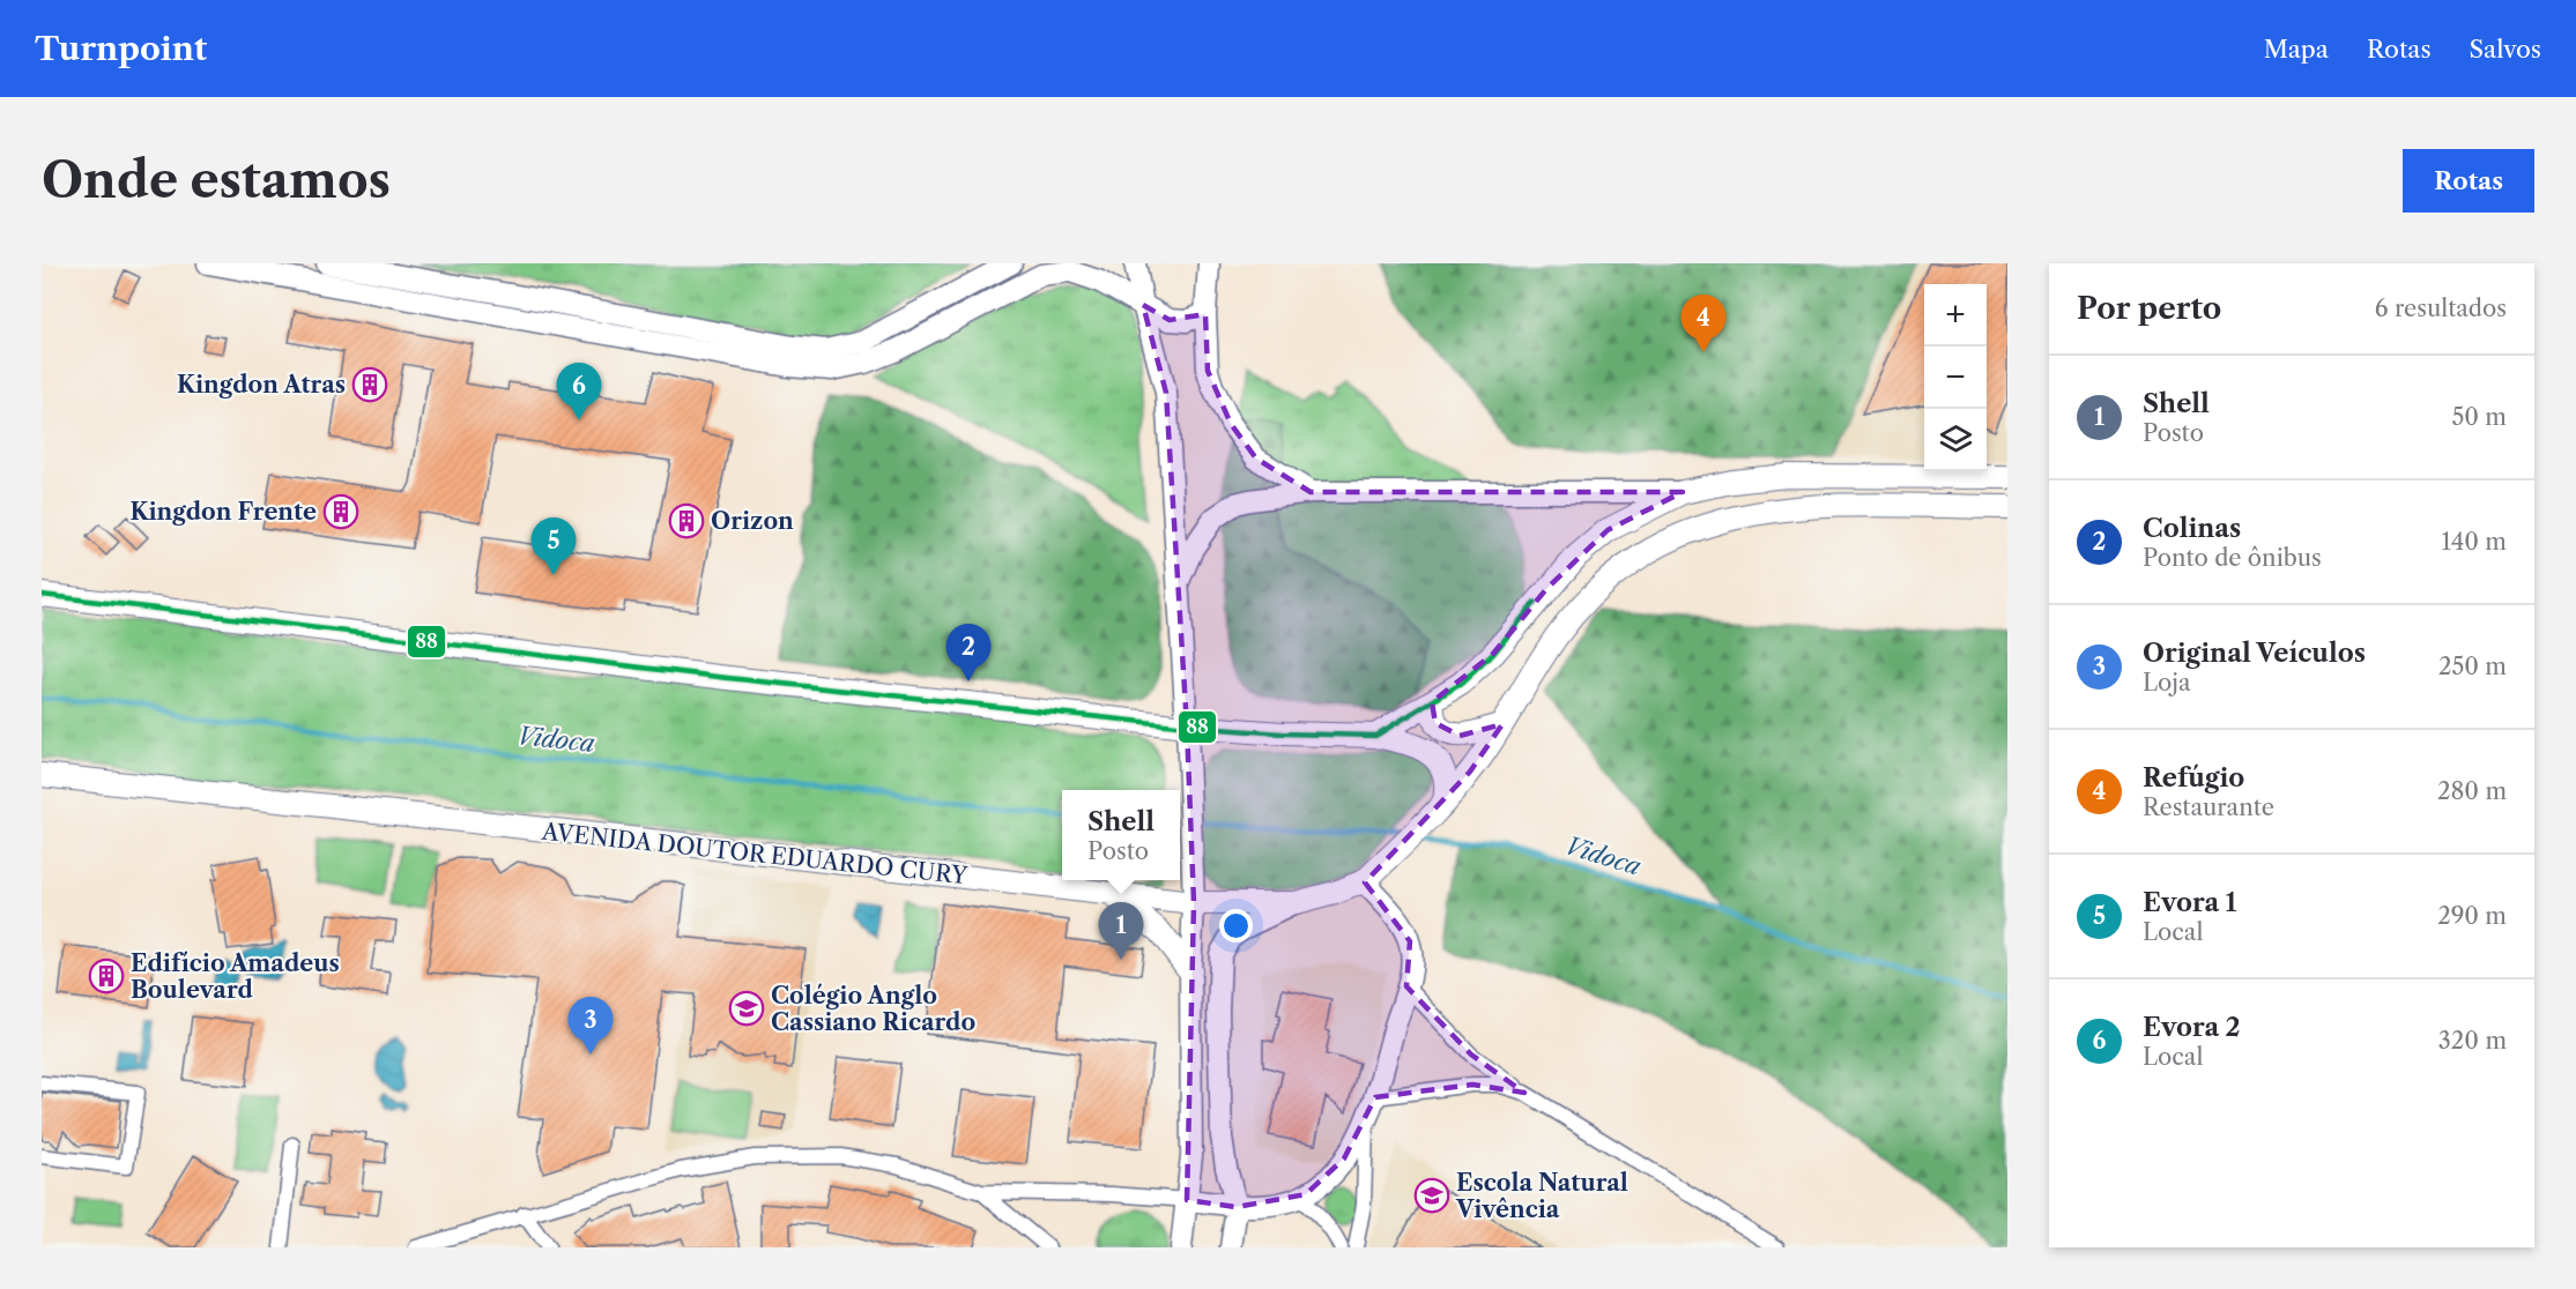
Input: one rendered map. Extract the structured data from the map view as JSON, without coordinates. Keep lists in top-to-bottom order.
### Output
{
  "streets": {
    "main road": ["AVENIDA DOUTOR EDUARDO CURY"]
  },
  "water": ["Vidoca"],
  "places": {
    "building": [
      "Kingdon Atras",
      "Kingdon Frente",
      "Orizon",
      "Edifício Amadeus Boulevard"
    ],
    "school or university": ["Colégio Anglo Cassiano Ricardo", "Escola Natural Vivência"]
  },
  "lines": ["transit line 88"],
  "page": {
    "header": "Turnpoint",
    "nav": ["Mapa", "Rotas", "Salvos"],
    "buttons": "Rotas",
    "title": "Onde estamos",
    "heading": ["Por perto", "6 resultados"],
    "map_buttons": ["+", "−"],
    "pins": [
      "4",
      "6",
      "5",
      "2",
      "1",
      "3"
    ],
    "list": [
      {
        "mark": "1",
        "name": "Shell",
        "note": "Posto",
        "value": "50 m"
      },
      {
        "mark": "2",
        "name": "Colinas",
        "note": "Ponto de ônibus",
        "value": "140 m"
      },
      {
        "mark": "3",
        "name": "Original Veículos",
        "note": "Loja",
        "value": "250 m"
      },
      {
        "mark": "4",
        "name": "Refúgio",
        "note": "Restaurante",
        "value": "280 m"
      },
      {
        "mark": "5",
        "name": "Evora 1",
        "note": "Local",
        "value": "290 m"
      },
      {
        "mark": "6",
        "name": "Evora 2",
        "note": "Local",
        "value": "320 m"
      }
    ],
    "popup": ["Shell", "Posto"]
  }
}
